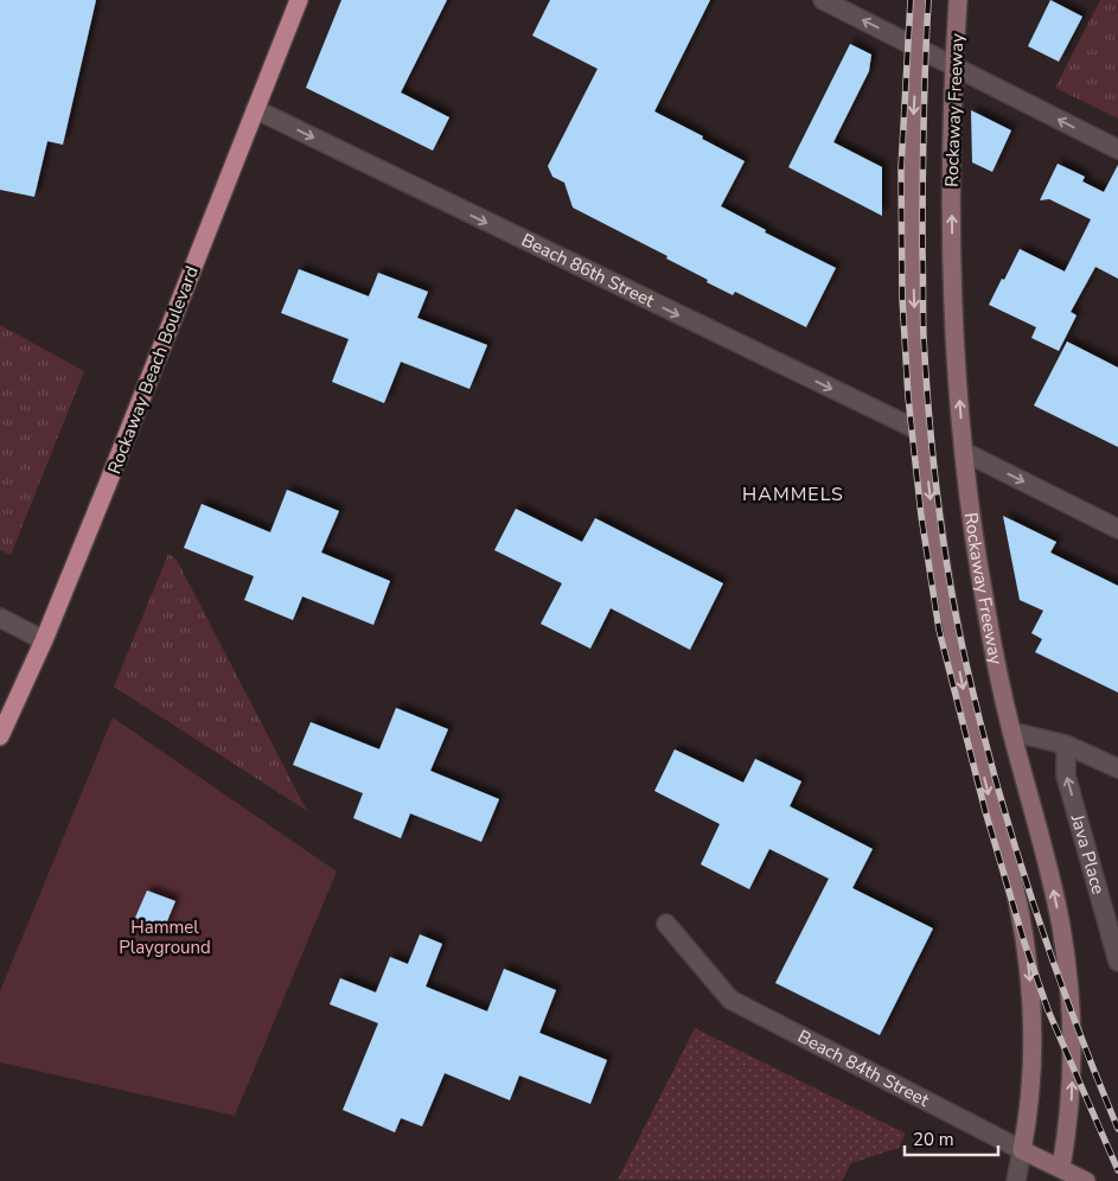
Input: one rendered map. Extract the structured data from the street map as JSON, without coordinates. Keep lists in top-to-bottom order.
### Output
{
  "streets": {
    "main road": ["Rockaway Beach Boulevard"],
    "street": [
      "Rockaway Freeway",
      "Beach 86th Street",
      "Java Place",
      "Beach 84th Street"
    ]
  },
  "crossings": [
    ["Rockaway Freeway", "Beach 84th Street"],
    ["Beach 86th Street", "Rockaway Beach Boulevard"]
  ],
  "one_way": ["Beach 86th Street"],
  "districts": ["HAMMELS"],
  "parks": ["Hammel Playground"],
  "scale_bar": "20 m"
}
